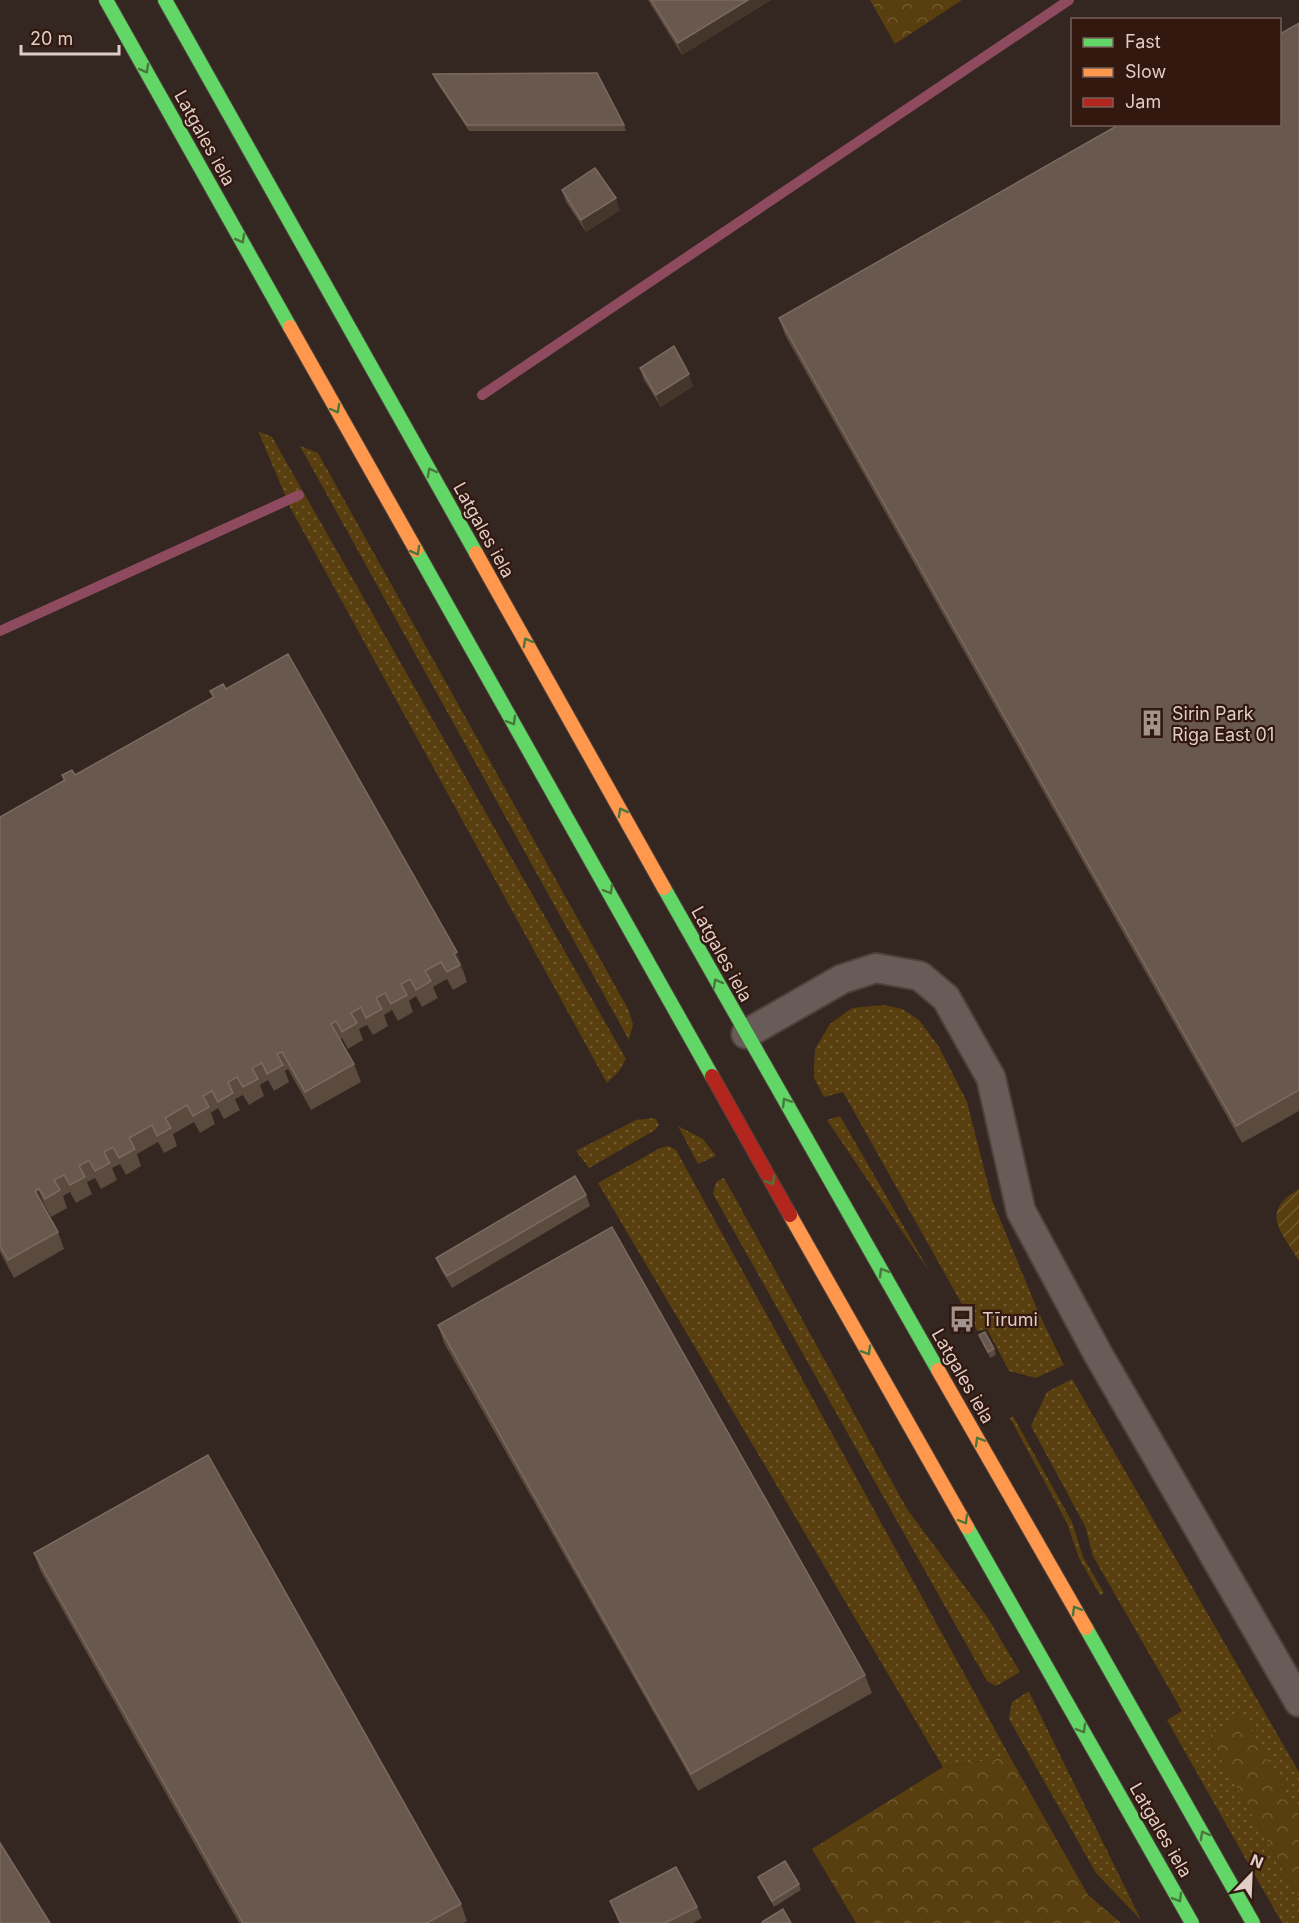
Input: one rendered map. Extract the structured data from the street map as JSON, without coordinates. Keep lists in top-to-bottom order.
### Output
{
  "streets": {
    "highway": ["Latgales iela"]
  },
  "places": {
    "building": ["Sirin Park Riga East 01"],
    "bus stop": ["Tīrumi"]
  },
  "legend": ["Fast", "Slow", "Jam"],
  "scale_bar": "20 m",
  "north": "top right"
}
